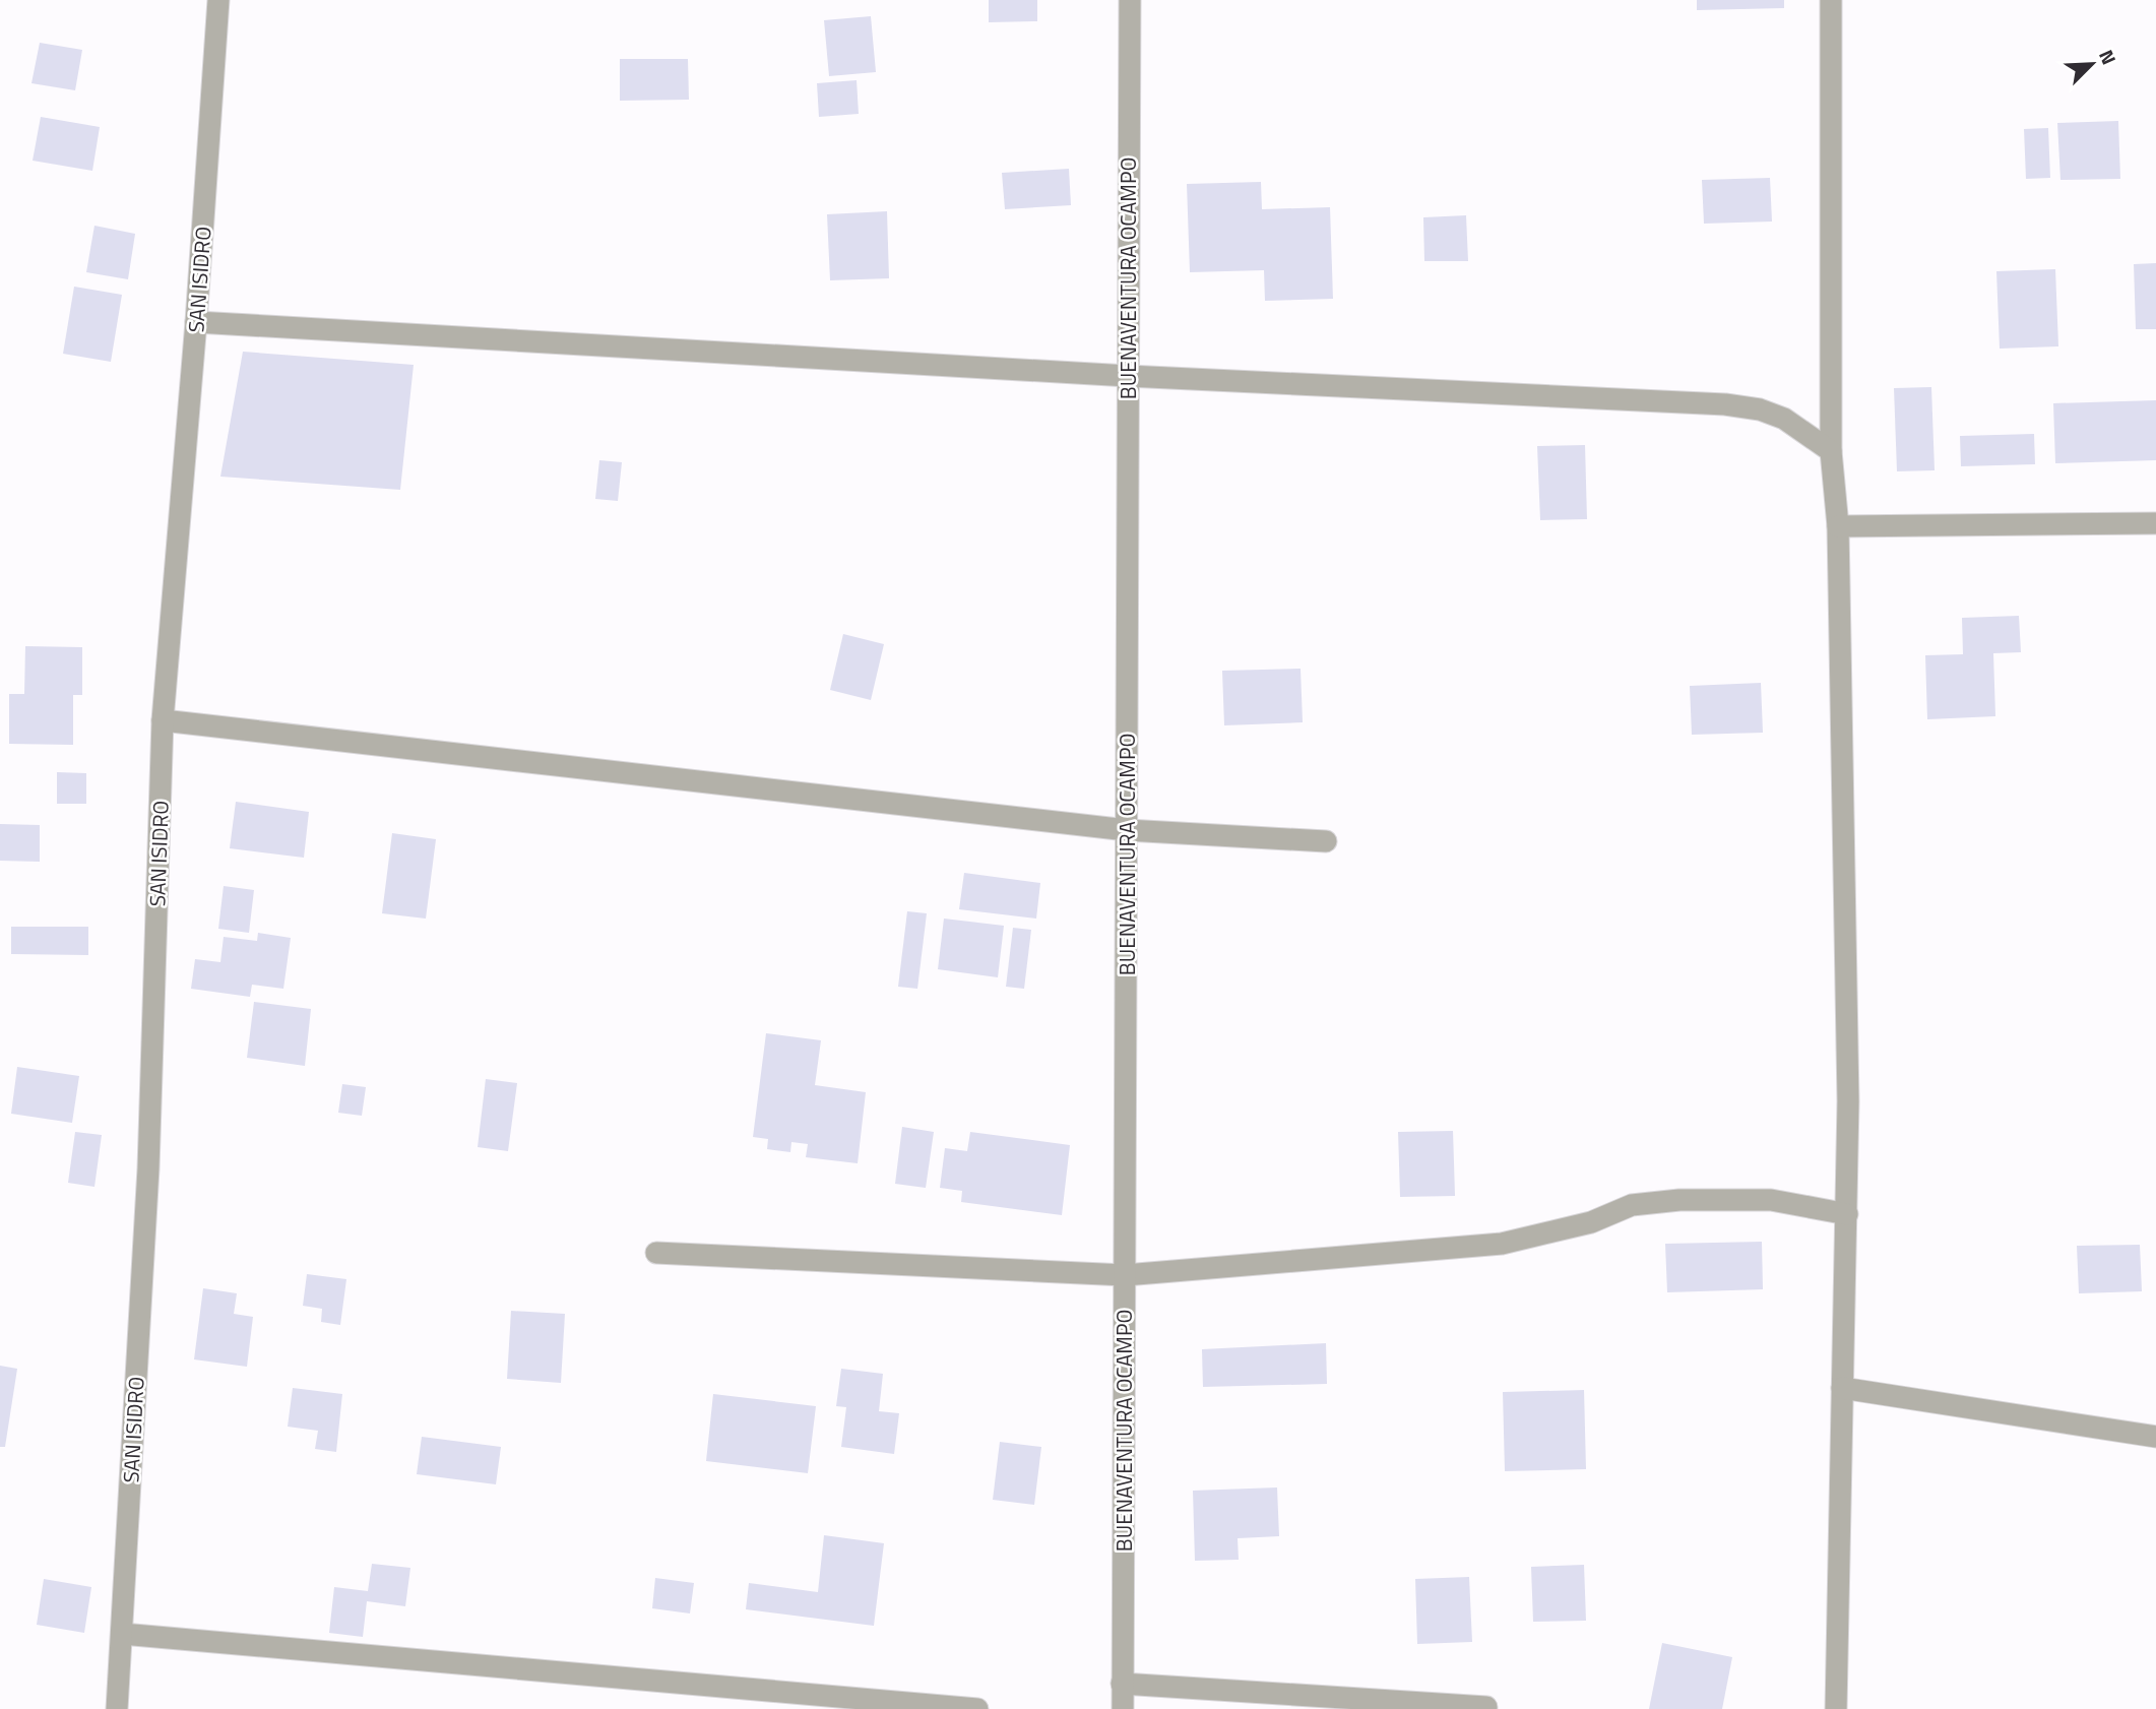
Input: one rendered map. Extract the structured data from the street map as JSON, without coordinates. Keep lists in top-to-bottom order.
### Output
{
  "streets": {
    "street": ["BUENAVENTURA OCAMPO", "SAN ISIDRO"]
  },
  "north": "top right"
}
